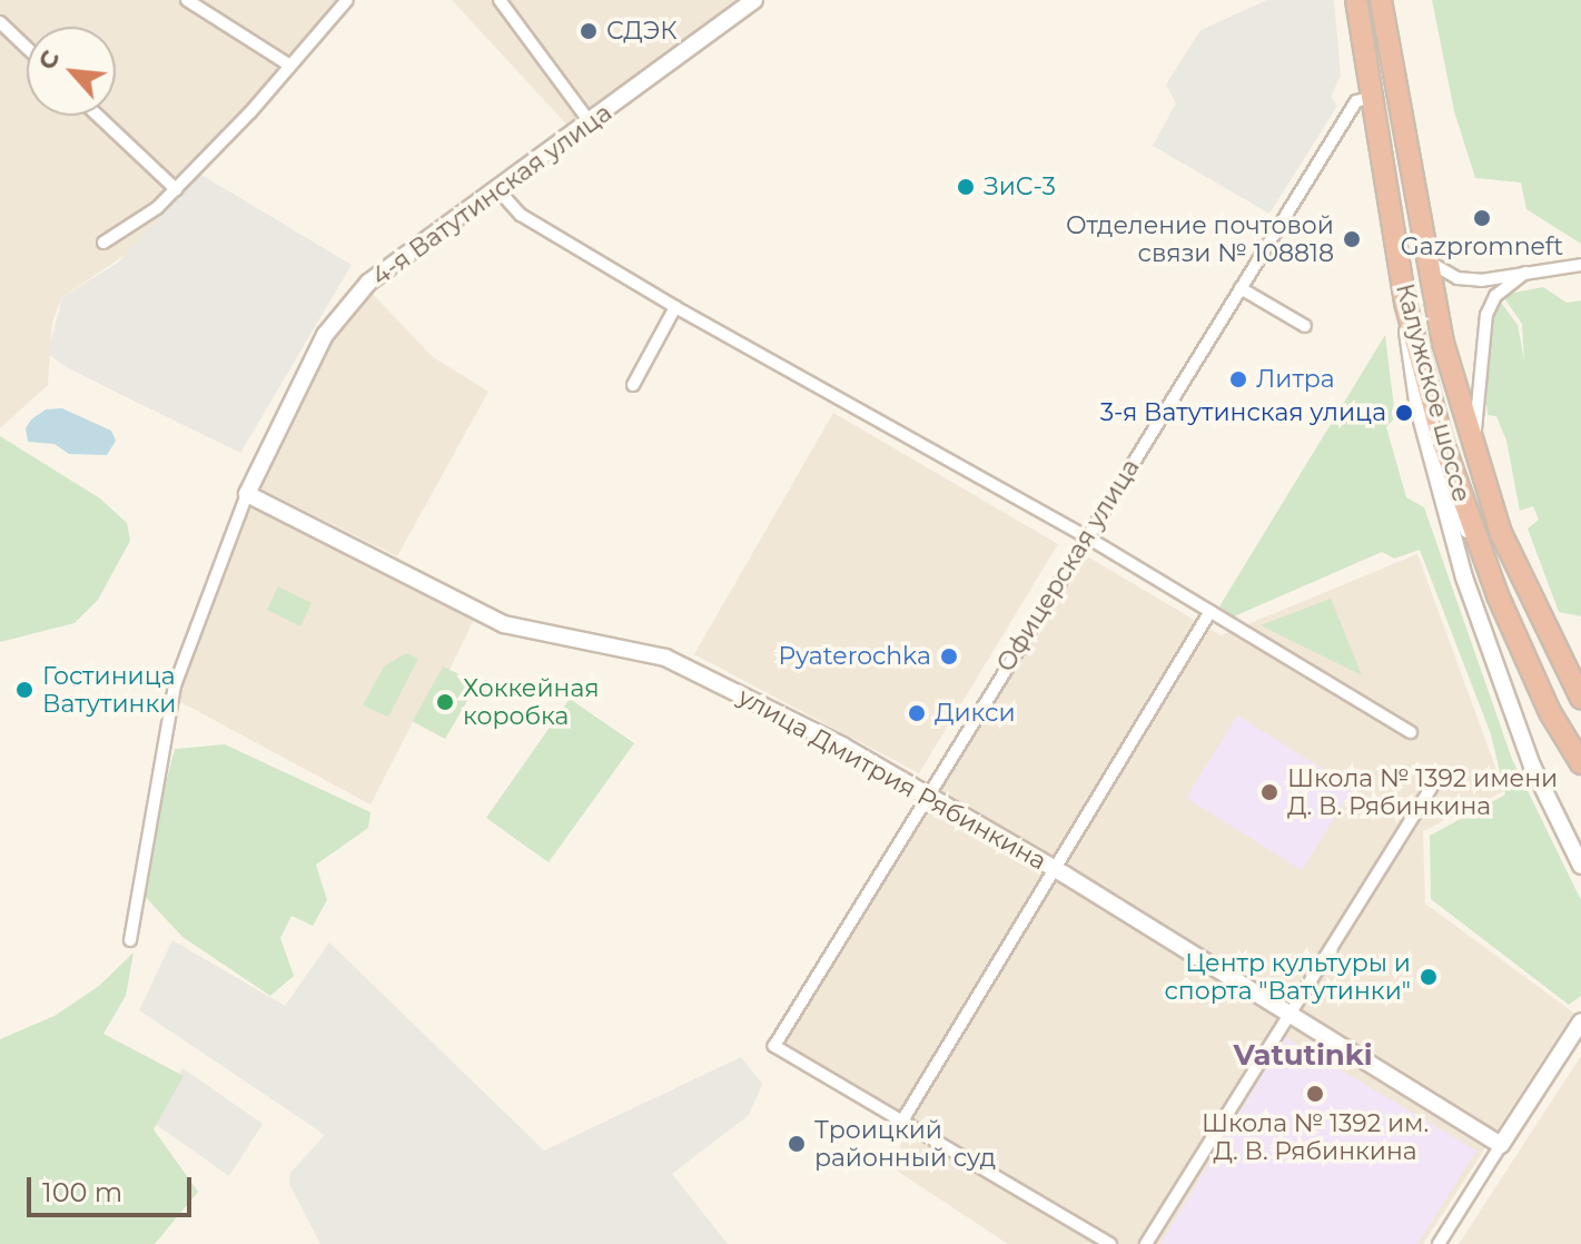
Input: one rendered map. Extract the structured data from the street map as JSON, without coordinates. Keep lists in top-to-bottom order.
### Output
{
  "streets": {
    "highway": ["Калужское шоссе"],
    "street": ["4-я Ватутинская улица", "Офицерская улица", "улица Дмитрия Рябинкина"]
  },
  "crossings": [
    ["4-я Ватутинская улица", "улица Дмитрия Рябинкина"],
    ["Калужское шоссе", "Офицерская улица"],
    ["Офицерская улица", "улица Дмитрия Рябинкина"]
  ],
  "districts": ["Vatutinki"],
  "places": [
    "СДЭК",
    "ЗиС-3",
    "Gazpromneft",
    "Отделение почтовой связи № 108818",
    "Литра",
    "3-я Ватутинская улица",
    "Pyaterochka",
    "Гостиница Ватутинки",
    "Хоккейная коробка",
    "Дикси",
    "Школа № 1392 имени Д. В. Рябинкина",
    "Центр культуры и спорта \"Ватутинки\"",
    "Школа № 1392 им. Д. В. Рябинкина",
    "Троицкий районный суд"
  ],
  "scale_bar": "100 m",
  "north": "top left"
}
